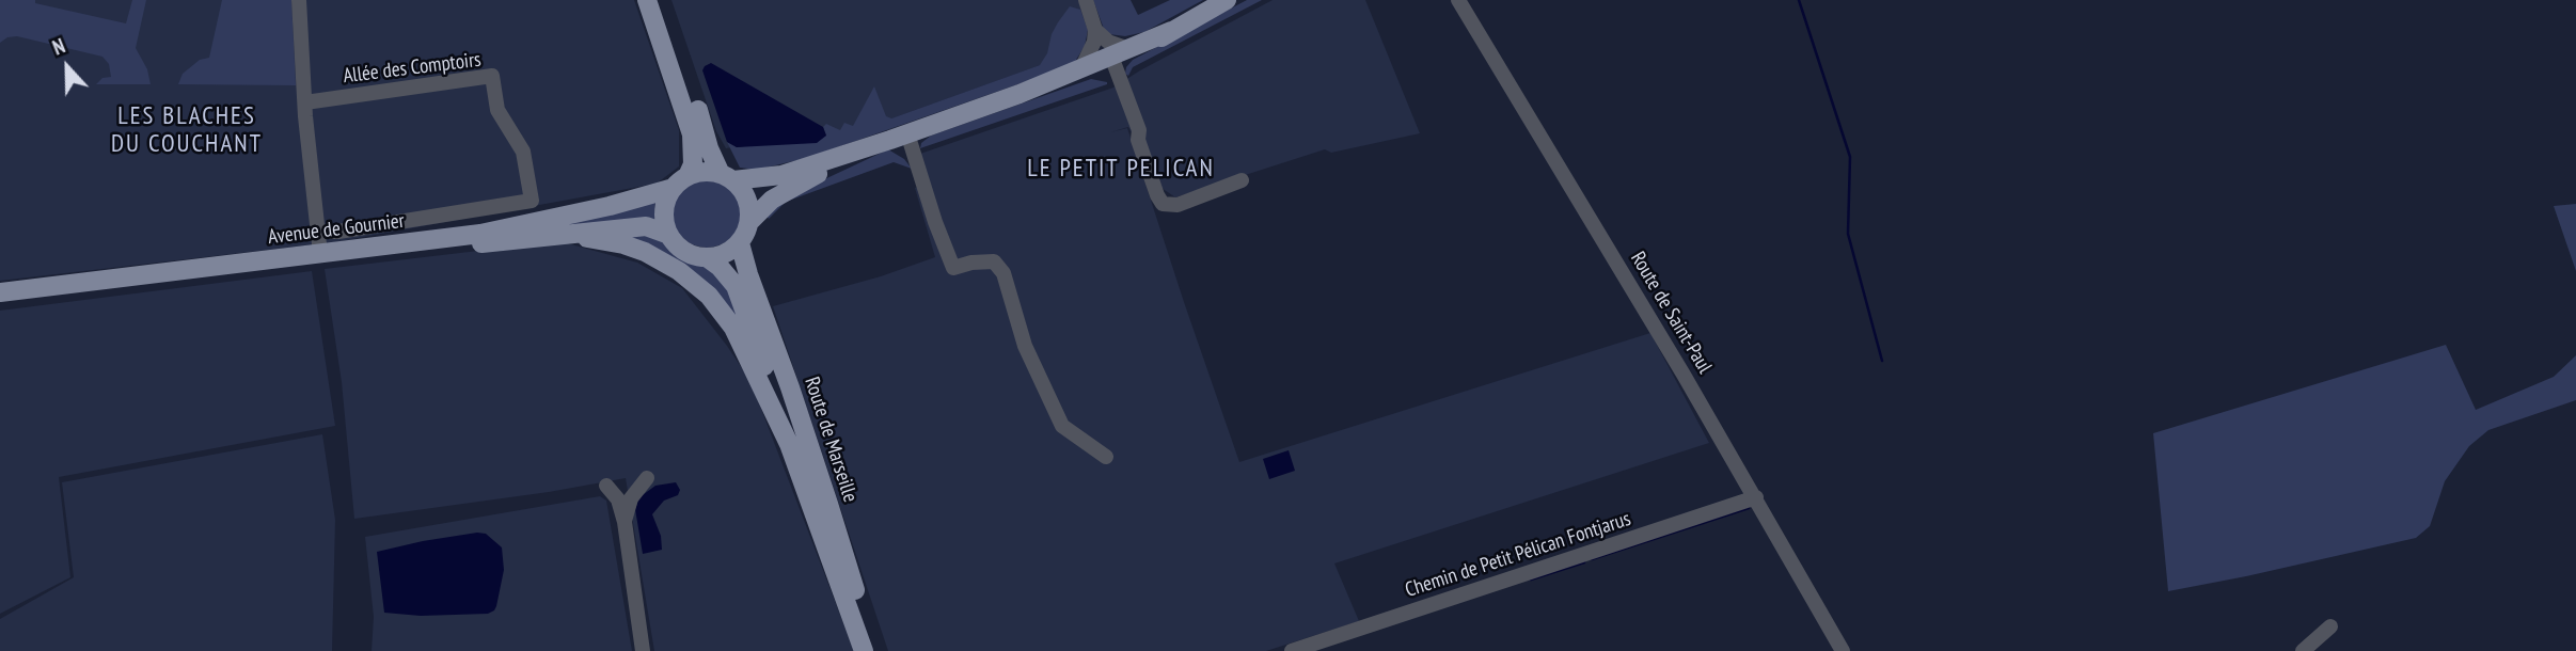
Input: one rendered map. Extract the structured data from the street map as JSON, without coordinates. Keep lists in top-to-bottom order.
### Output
{
  "streets": {
    "main road": ["Avenue de Gournier", "Route de Marseille"],
    "street": ["Allée des Comptoirs", "Route de Saint-Paul", "Chemin de Petit Pélican Fontjarus"]
  },
  "crossings": [
    ["Avenue de Gournier", "Route de Marseille"],
    ["Route de Saint-Paul", "Chemin de Petit Pélican Fontjarus"]
  ],
  "districts": ["LES BLACHES DU COUCHANT", "LE PETIT PELICAN"],
  "north": "top"
}
